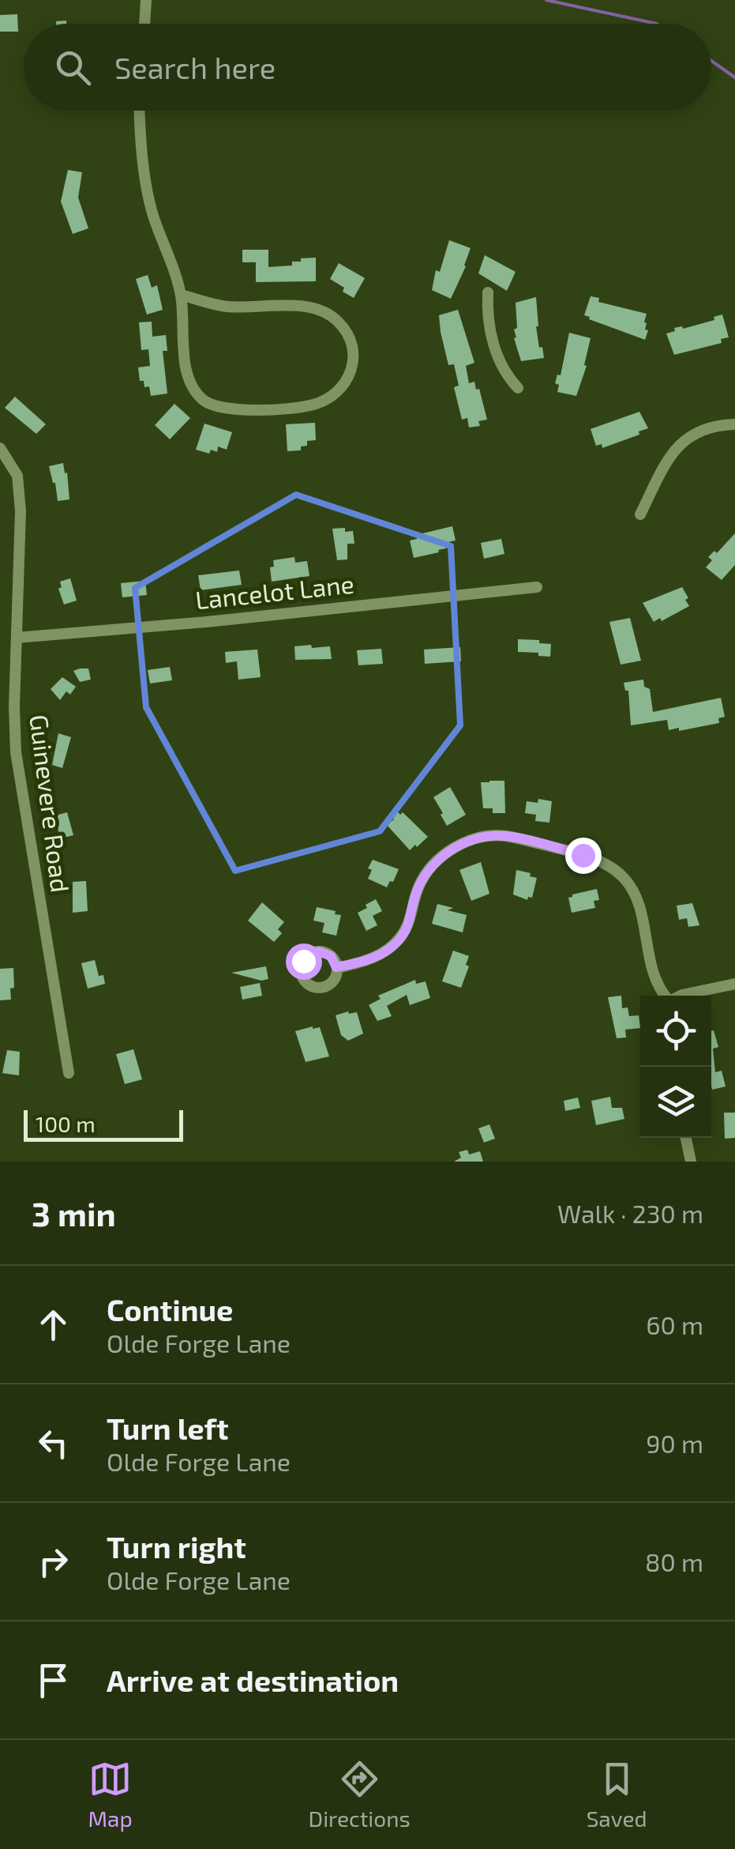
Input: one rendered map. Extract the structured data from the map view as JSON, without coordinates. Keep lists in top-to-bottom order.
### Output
{
  "streets": {
    "street": ["Lancelot Lane", "Guinevere Road"]
  },
  "crossings": [
    ["Lancelot Lane", "Guinevere Road"]
  ],
  "scale_bar": "100 m",
  "page": {
    "search": "Search here",
    "scale": "100 m",
    "heading": ["3 min", "Walk · 230 m"],
    "list": [
      ["Continue", "Olde Forge Lane", "60 m"],
      ["Turn left", "Olde Forge Lane", "90 m"],
      ["Turn right", "Olde Forge Lane", "80 m"],
      "Arrive at destination"
    ],
    "nav": ["Map", "Directions", "Saved"]
  }
}
